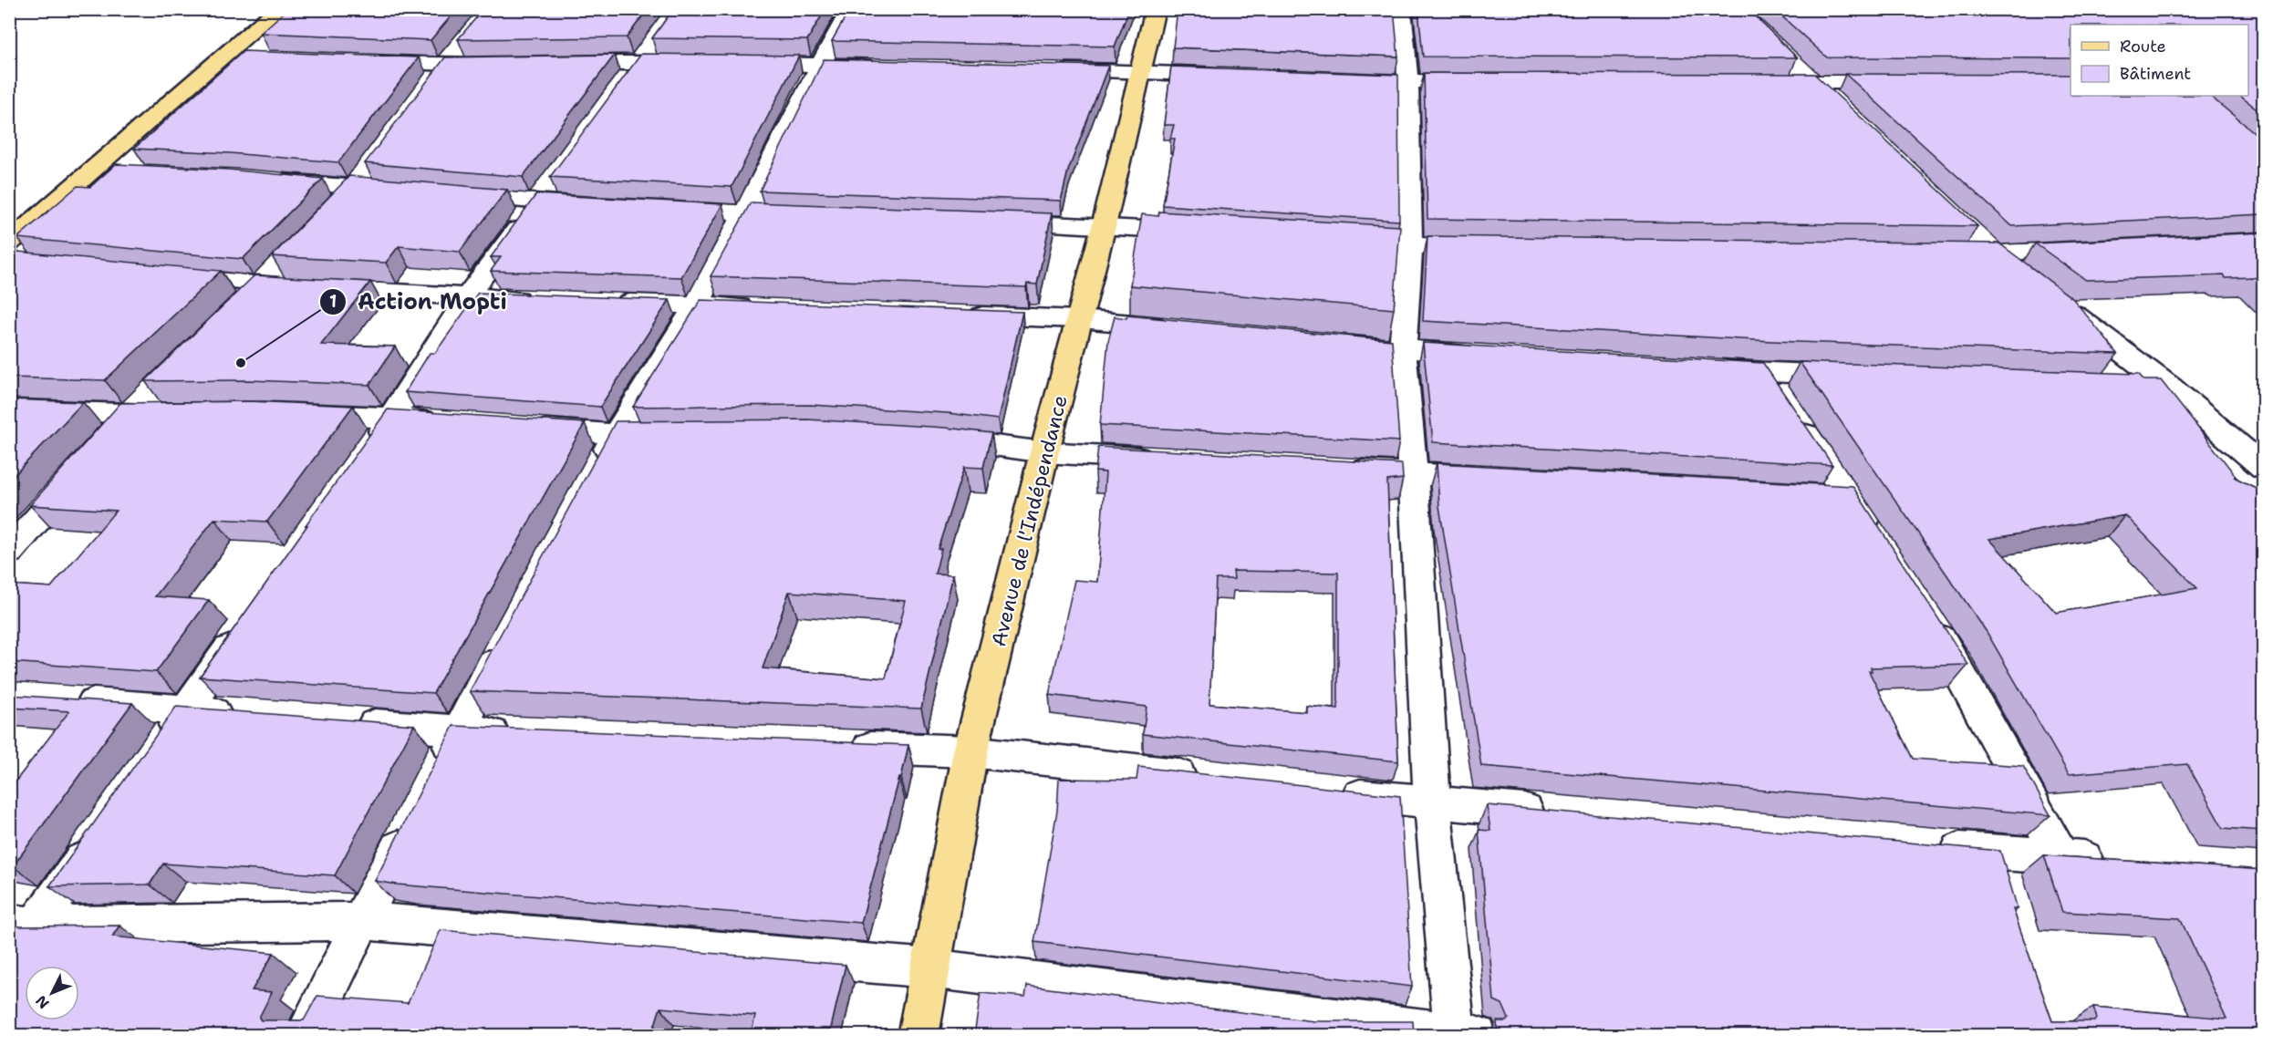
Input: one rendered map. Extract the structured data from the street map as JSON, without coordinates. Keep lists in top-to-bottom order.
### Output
{
  "streets": {
    "main road": ["Avenue de l'Indépendance"]
  },
  "places": ["Action Mopti"],
  "legend": ["Route", "Bâtiment"],
  "north": "bottom left"
}
